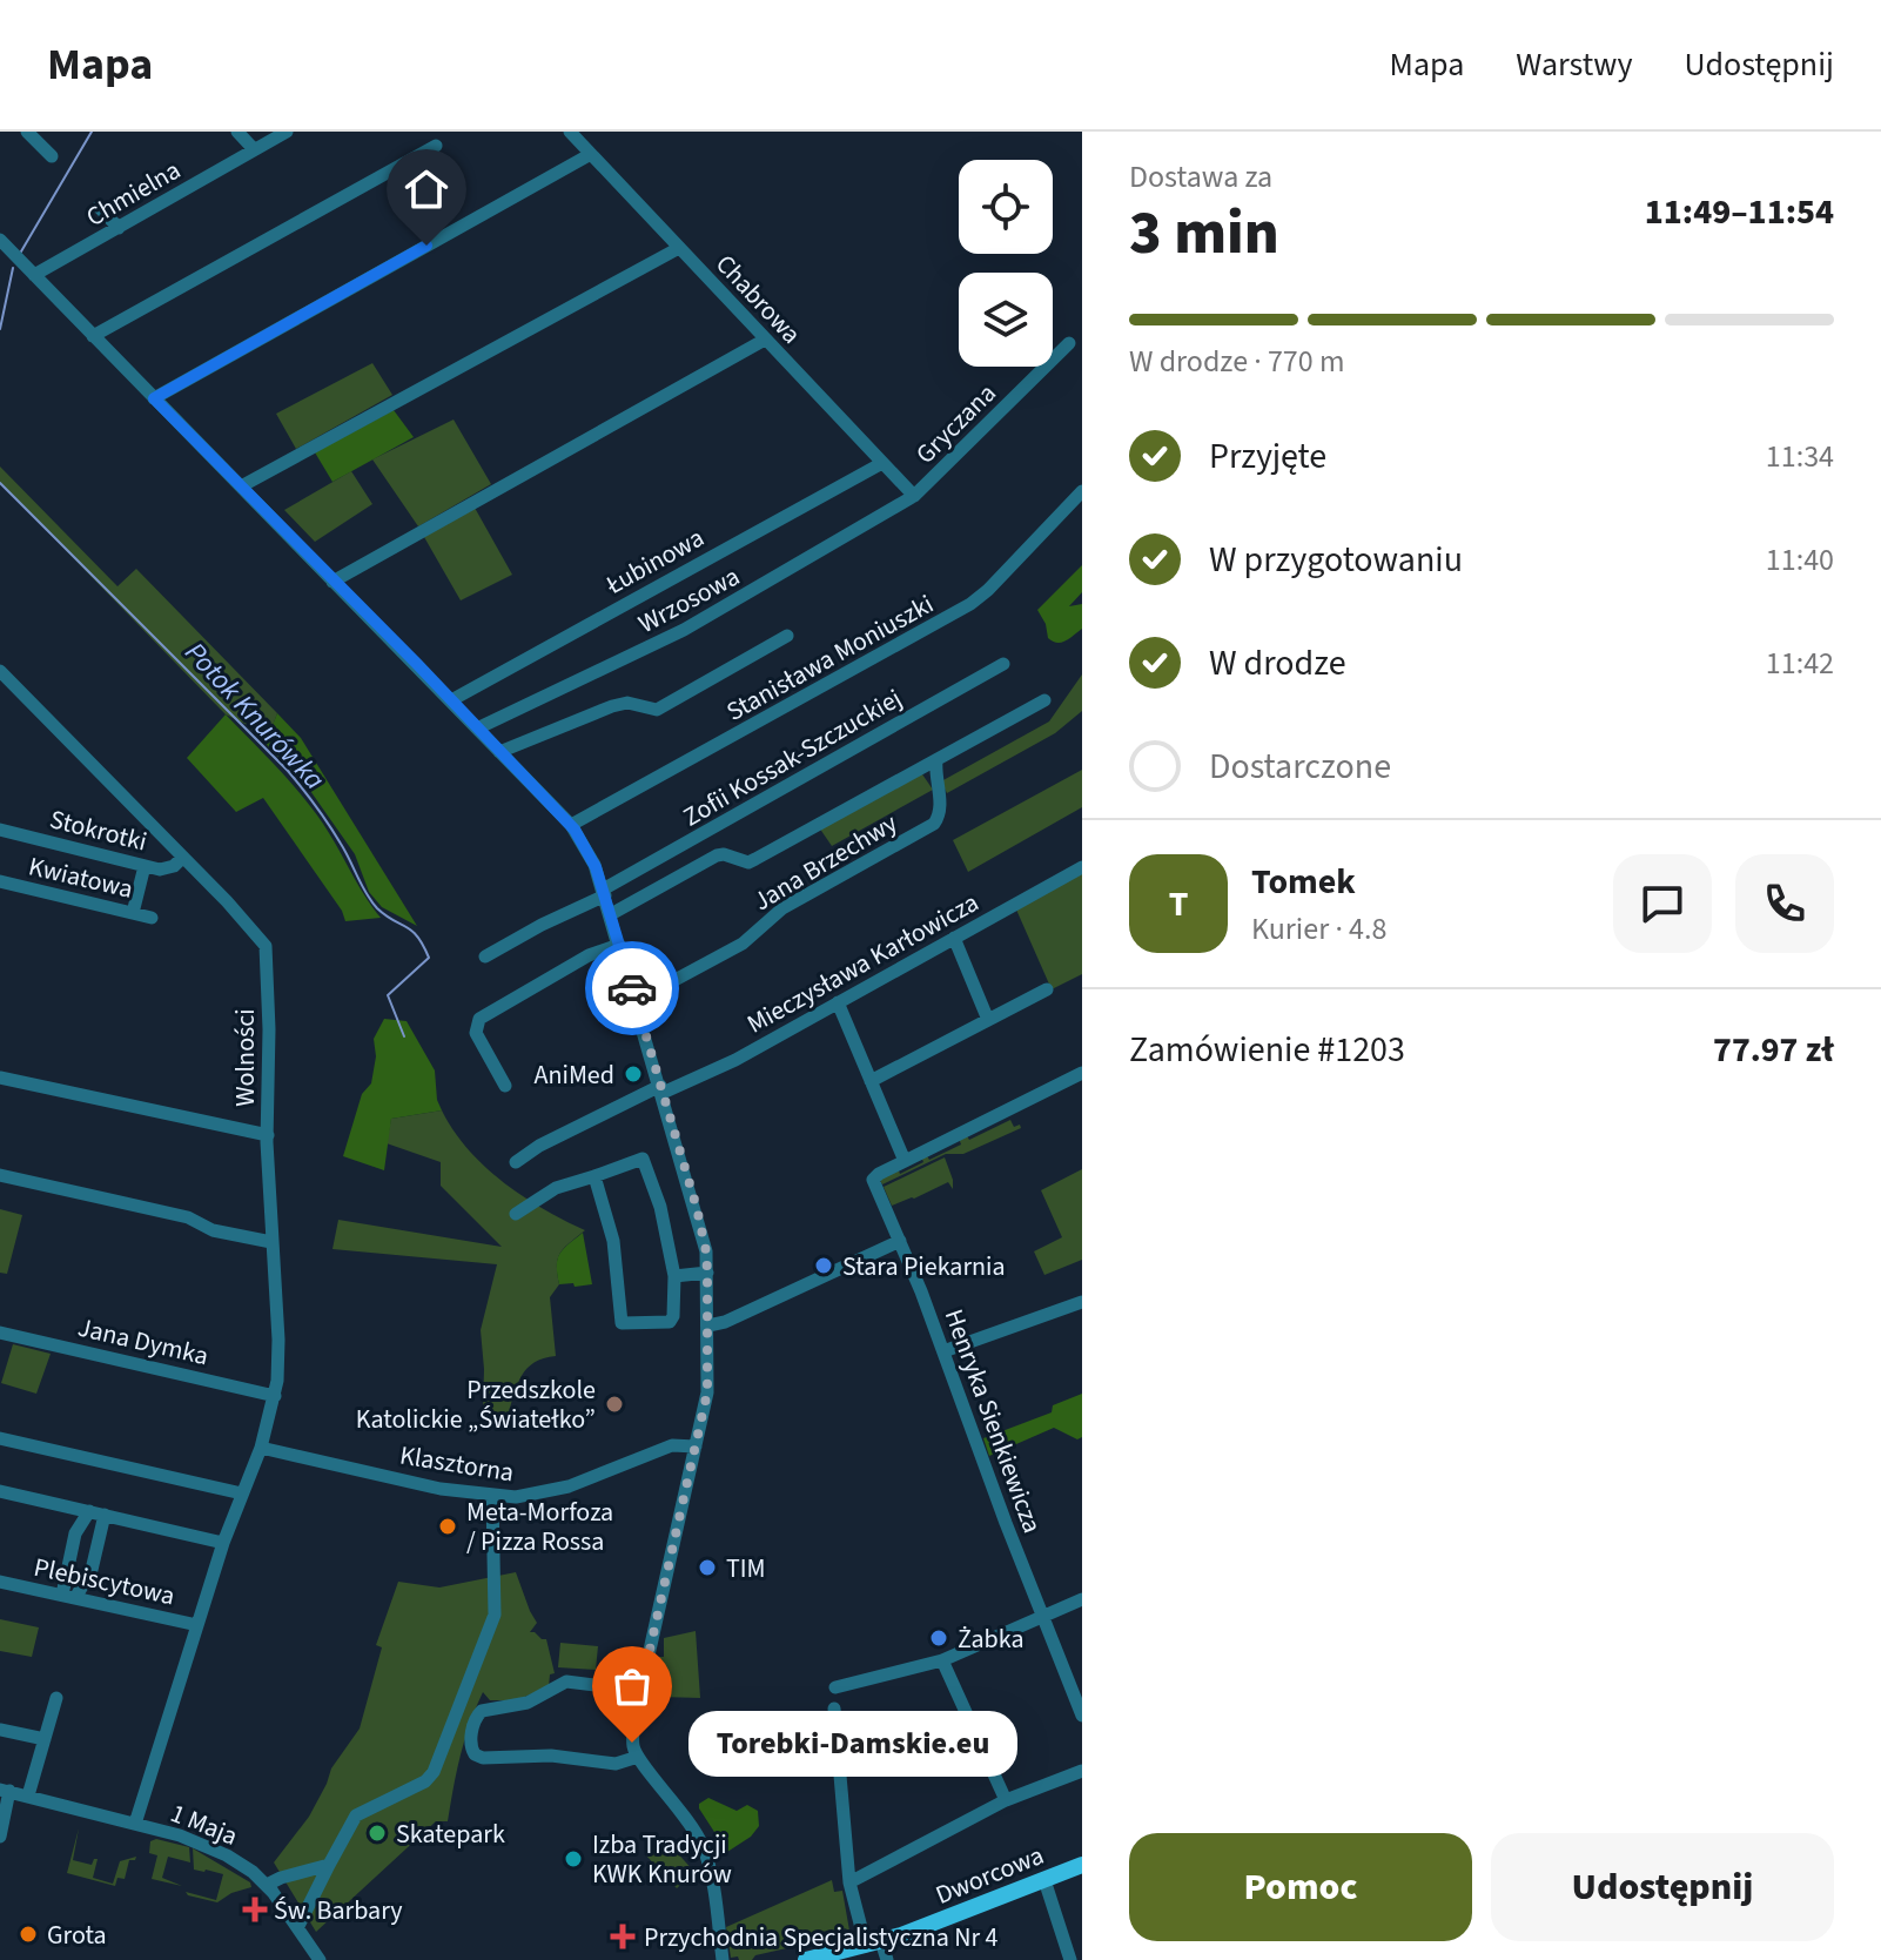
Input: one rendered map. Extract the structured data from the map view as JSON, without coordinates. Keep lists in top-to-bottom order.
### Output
{
  "streets": {
    "main road": ["Dworcowa"],
    "street": [
      "Chmielna",
      "Chabrowa",
      "Gryczana",
      "Łubinowa",
      "Wrzosowa",
      "Stanisława Moniuszki",
      "Zofii Kossak-Szczuckiej",
      "Stokrotki",
      "Jana Brzechwy",
      "Kwiatowa",
      "Mieczysława Karłowicza",
      "Wolności",
      "Jana Dymka",
      "Henryka Sienkiewicza",
      "Klasztorna",
      "Plebiscytowa",
      "1 Maja"
    ]
  },
  "crossings": [
    ["Chabrowa", "Gryczana"],
    ["Chabrowa", "Łubinowa"],
    ["Chabrowa", "Wrzosowa"],
    ["Gryczana", "Wrzosowa"],
    ["Stokrotki", "Wolności"],
    ["Wolności", "Jana Dymka"],
    ["Wolności", "Klasztorna"],
    ["Wolności", "Plebiscytowa"],
    ["Wolności", "1 Maja"]
  ],
  "water": ["Potok Knurówka"],
  "places": {
    "other": [
      "AniMed",
      "Stara Piekarnia",
      "Przedszkole Katolickie „Światełko”",
      "Meta-Morfoza / Pizza Rossa",
      "TIM",
      "Żabka",
      "Torebki-Damskie.eu",
      "Skatepark",
      "Izba Tradycji KWK Knurów",
      "Grota"
    ],
    "health": ["Św. Barbary", "Przychodnia Specjalistyczna Nr 4"]
  },
  "page": {
    "header": "Mapa",
    "nav": ["Mapa", "Warstwy", "Udostępnij"],
    "heading": ["3 min", "Dostawa za", "11:49–11:54"],
    "panel": [
      "Tomek",
      "Kurier · 4.8",
      "Zamówienie #1203",
      "77.97 zł"
    ],
    "bar": "W drodze · 770 m",
    "list": [
      ["Przyjęte", "11:34"],
      ["W przygotowaniu", "11:40"],
      ["W drodze", "11:42"],
      "Dostarczone"
    ],
    "round": "T",
    "bubble": "Torebki-Damskie.eu",
    "buttons": ["Pomoc", "Udostępnij"]
  }
}
